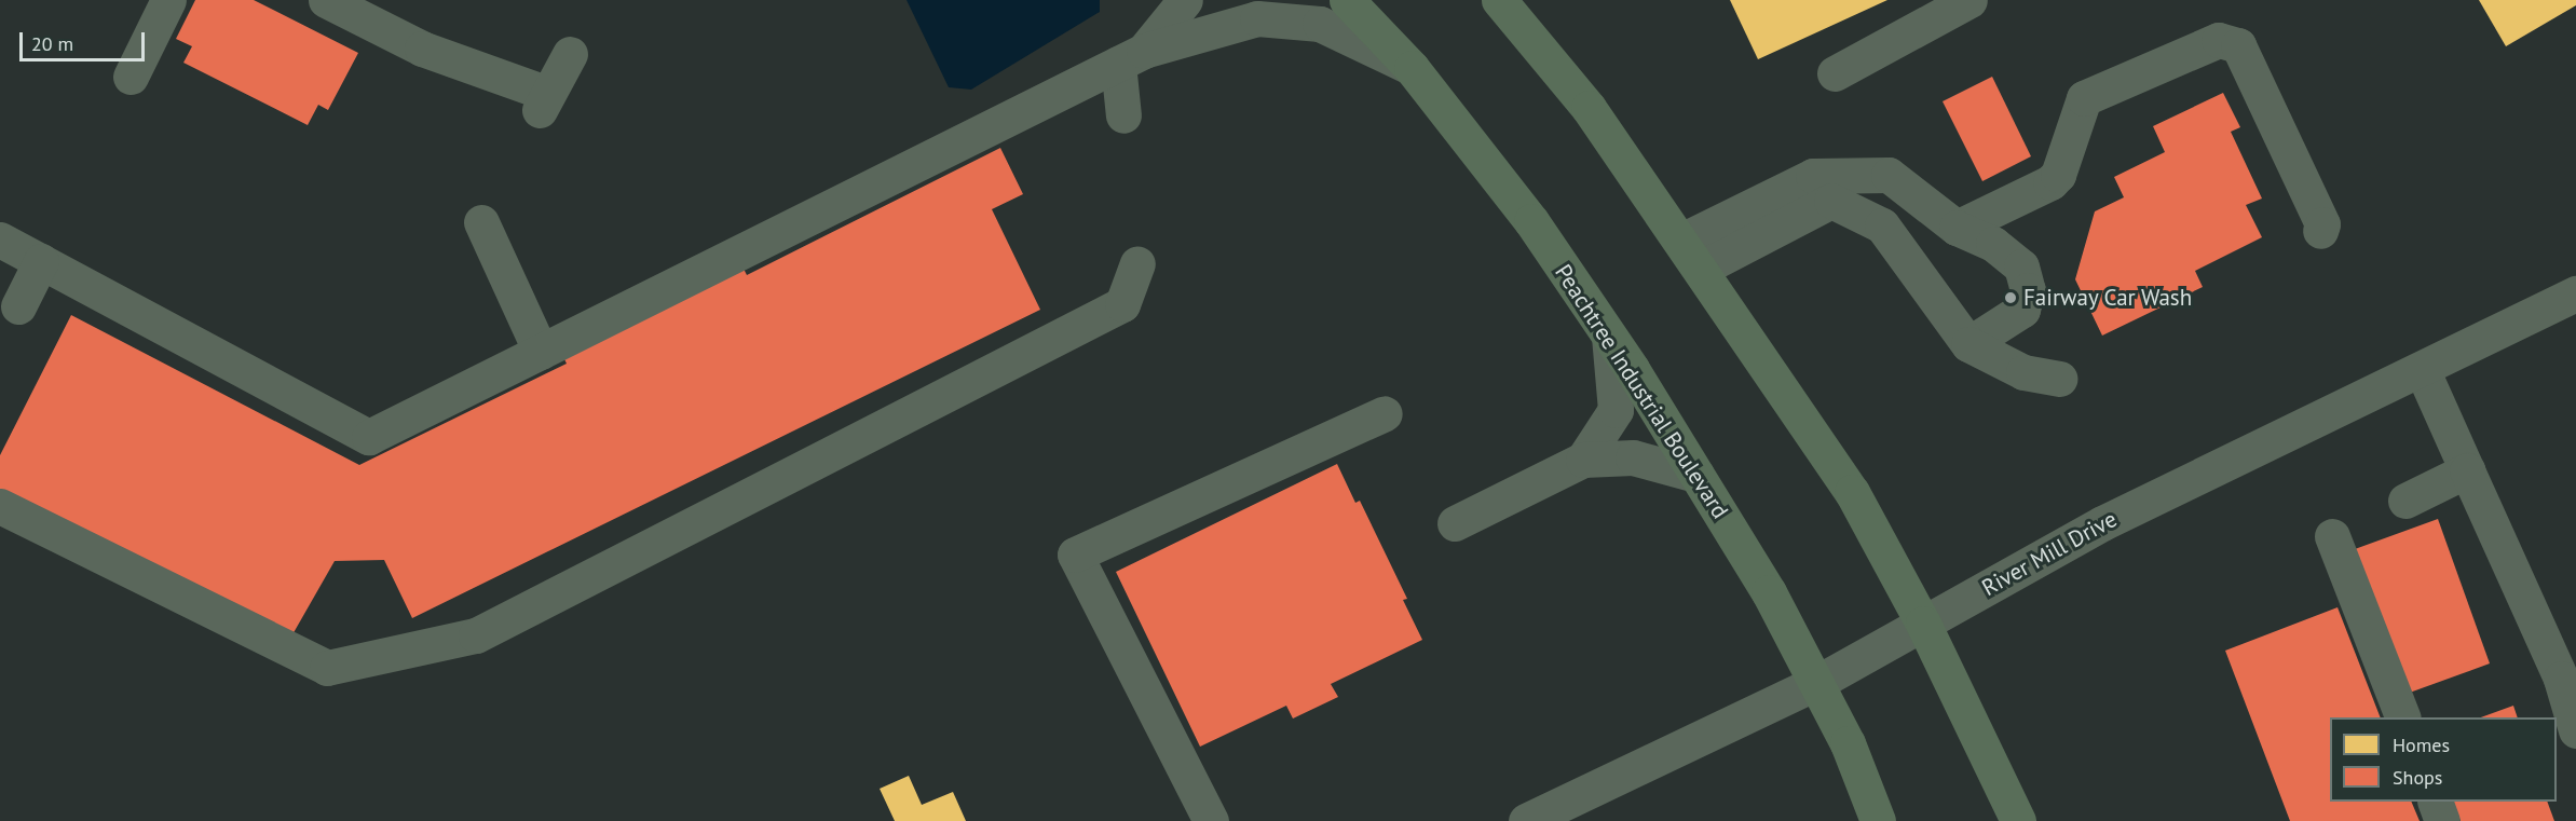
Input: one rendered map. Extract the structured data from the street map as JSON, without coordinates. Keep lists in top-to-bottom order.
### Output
{
  "streets": {
    "highway": ["Peachtree Industrial Boulevard"],
    "street": ["River Mill Drive"]
  },
  "crossings": [
    ["Peachtree Industrial Boulevard", "River Mill Drive"]
  ],
  "places": ["Fairway Car Wash"],
  "legend": ["Homes", "Shops"],
  "scale_bar": "20 m"
}
